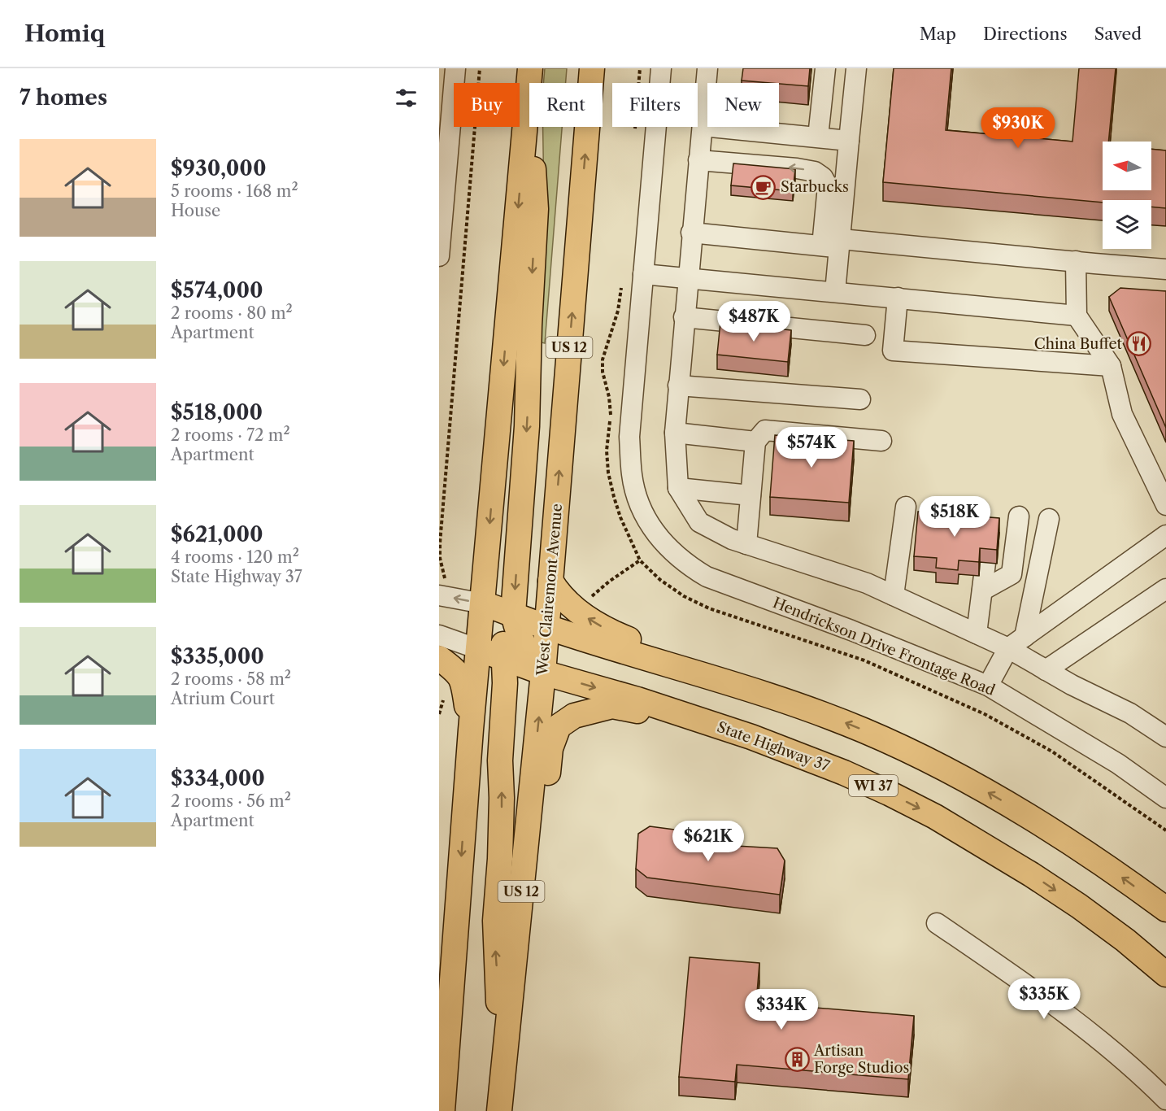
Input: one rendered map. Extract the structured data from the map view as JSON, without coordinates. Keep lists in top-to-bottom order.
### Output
{
  "streets": {
    "main road": [
      "US 12",
      "West Clairemont Avenue",
      "State Highway 37",
      "WI 37"
    ],
    "street": ["Hendrickson Drive Frontage Road"]
  },
  "crossings": [
    ["West Clairemont Avenue", "State Highway 37"]
  ],
  "places": {
    "cafe": ["Starbucks"],
    "restaurant": ["China Buffet"],
    "building": ["Artisan Forge Studios"]
  },
  "north": "left",
  "page": {
    "header": "Homiq",
    "nav": ["Map", "Directions", "Saved"],
    "heading": "7 homes",
    "chip": [
      "Buy",
      "Rent",
      "Filters",
      "New"
    ],
    "price": [
      "$930K",
      "$487K",
      "$574K",
      "$518K",
      "$621K",
      "$335K",
      "$334K"
    ],
    "list": [
      {
        "name": "$930,000",
        "note": "5 rooms · 168 m² · House"
      },
      {
        "name": "$574,000",
        "note": "2 rooms · 80 m² · Apartment"
      },
      {
        "name": "$518,000",
        "note": "2 rooms · 72 m² · Apartment"
      },
      {
        "name": "$621,000",
        "note": "4 rooms · 120 m² · State Highway 37"
      },
      {
        "name": "$335,000",
        "note": "2 rooms · 58 m² · Atrium Court"
      },
      {
        "name": "$334,000",
        "note": "2 rooms · 56 m² · Apartment"
      }
    ]
  }
}
